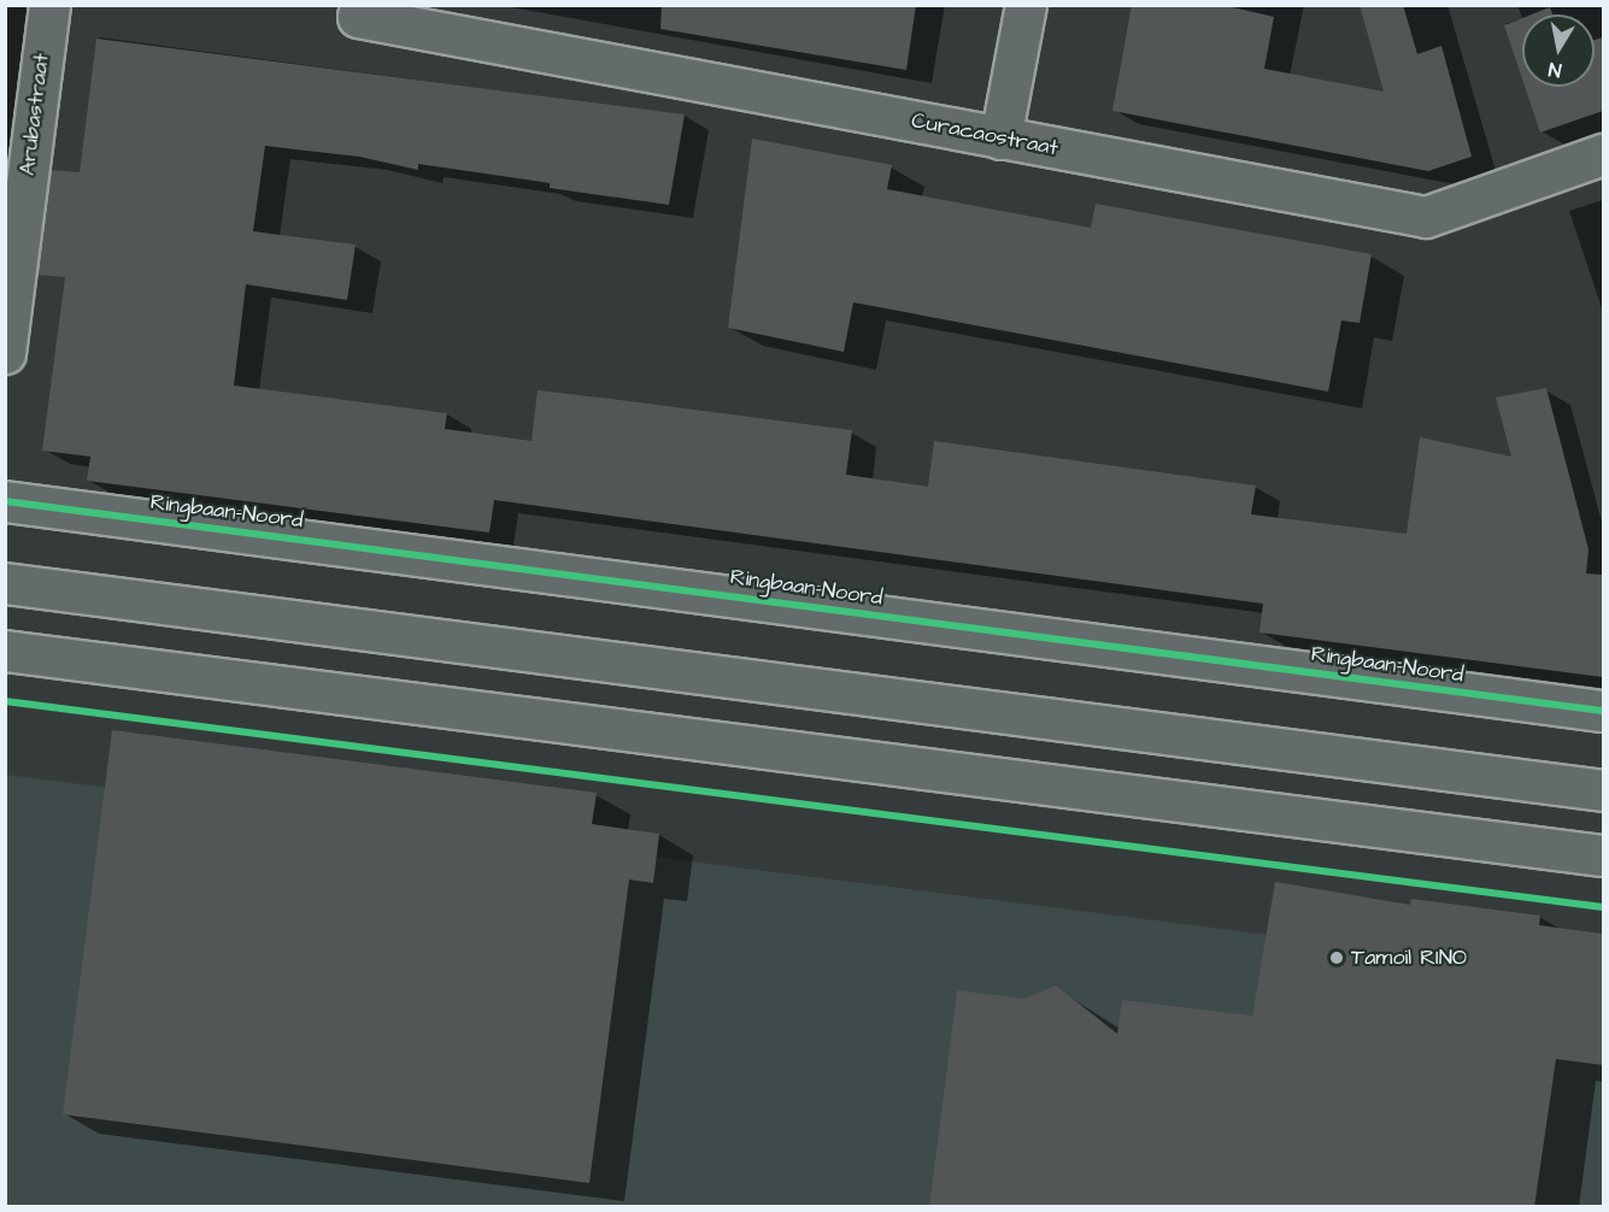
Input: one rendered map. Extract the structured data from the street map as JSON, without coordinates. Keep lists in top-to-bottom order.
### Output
{
  "streets": {
    "street": ["Arubastraat", "Curacaostraat", "Ringbaan-Noord"]
  },
  "places": ["Tamoil RINO"],
  "north": "bottom"
}
